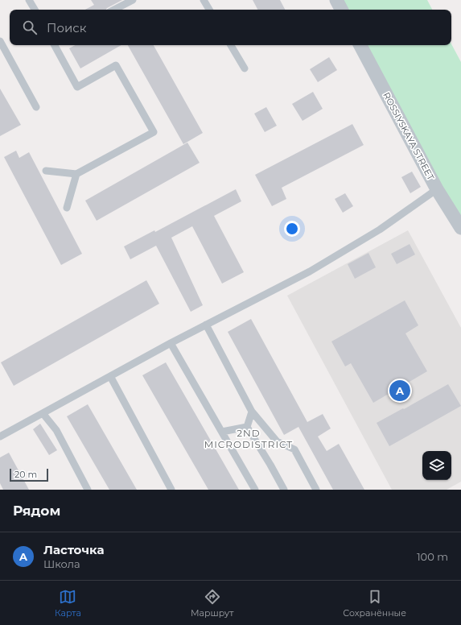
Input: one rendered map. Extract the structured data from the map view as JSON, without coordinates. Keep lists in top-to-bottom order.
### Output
{
  "streets": {
    "street": ["ROSSIYSKAYA STREET"]
  },
  "districts": ["2ND MICRODISTRICT"],
  "scale_bar": "20 m",
  "page": {
    "search": "Поиск",
    "pins": "A",
    "scale": "20 m",
    "heading": "Рядом",
    "list": [
      {
        "mark": "A",
        "name": "Ласточка",
        "note": "Школа",
        "value": "100 m"
      }
    ],
    "nav": ["Карта", "Маршрут", "Сохранённые"]
  }
}
